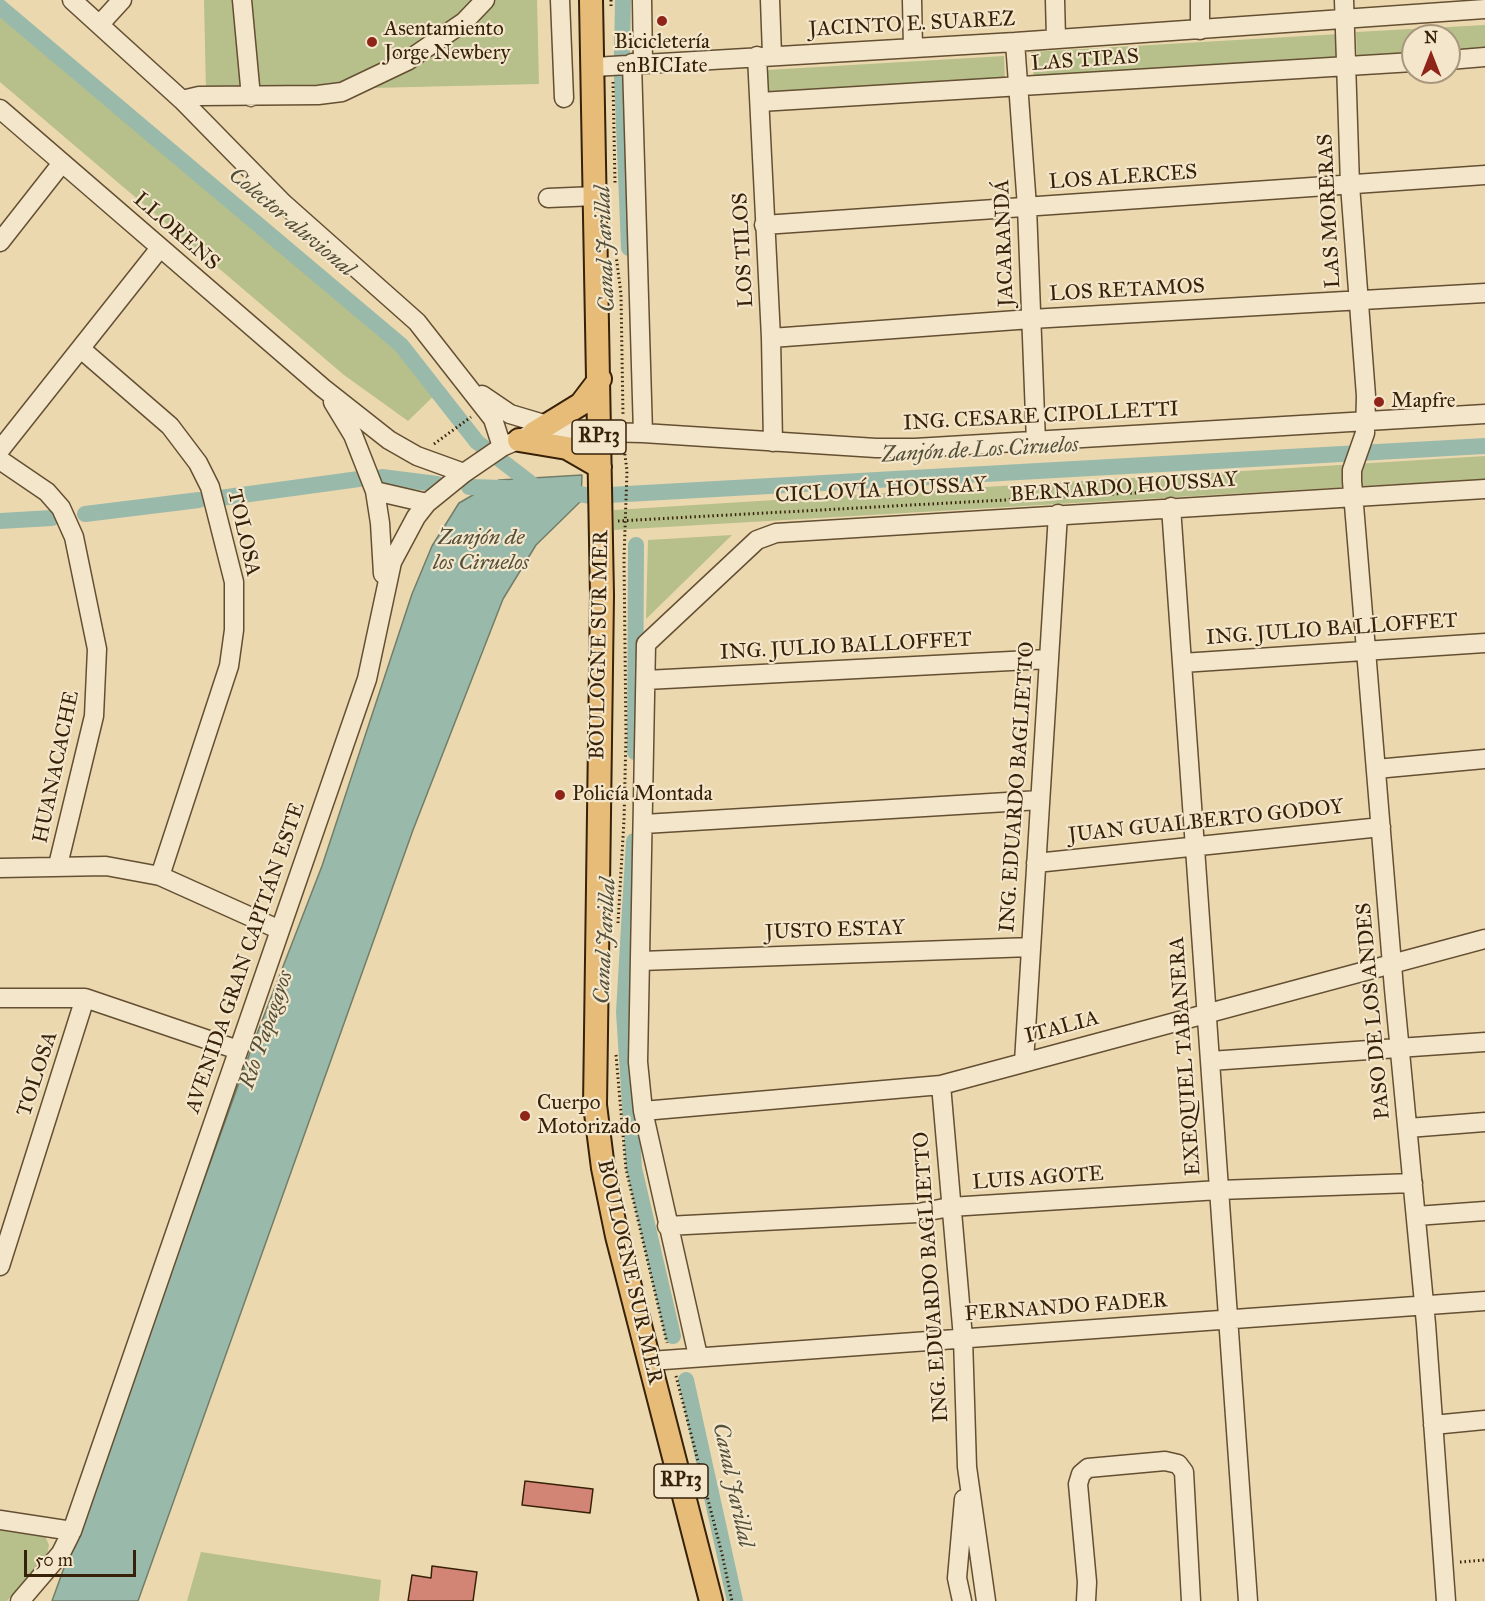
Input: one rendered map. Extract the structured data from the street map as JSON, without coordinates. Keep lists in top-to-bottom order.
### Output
{
  "streets": {
    "main road": ["RP13", "BOULOGNE SUR MER"],
    "street": [
      "JACINTO E. SUAREZ",
      "LAS TIPAS",
      "LOS ALERCES",
      "LAS MORERAS",
      "LLORENS",
      "JACARANDÁ",
      "LOS TILOS",
      "LOS RETAMOS",
      "ING. CESARE CIPOLLETTI",
      "BERNARDO HOUSSAY",
      "TOLOSA",
      "ING. JULIO BALLOFFET",
      "HUANACACHE",
      "ING. EDUARDO BAGLIETTO",
      "JUAN GUALBERTO GODOY",
      "JUSTO ESTAY",
      "AVENIDA GRAN CAPITÁN ESTE",
      "PASO DE LOS ANDES",
      "ITALIA",
      "EXEQUIEL TABANERA",
      "LUIS AGOTE",
      "FERNANDO FADER"
    ],
    "path": ["CICLOVÍA HOUSSAY"]
  },
  "crossings": [
    ["JACINTO E. SUAREZ", "LAS MORERAS"],
    ["JACINTO E. SUAREZ", "JACARANDÁ"],
    ["JACINTO E. SUAREZ", "LOS TILOS"],
    ["JACINTO E. SUAREZ", "BOULOGNE SUR MER"],
    ["LAS TIPAS", "LAS MORERAS"],
    ["LAS TIPAS", "JACARANDÁ"],
    ["LAS TIPAS", "LOS TILOS"],
    ["LOS ALERCES", "LAS MORERAS"],
    ["LOS ALERCES", "JACARANDÁ"],
    ["LOS ALERCES", "LOS TILOS"],
    ["LAS MORERAS", "LOS RETAMOS"],
    ["LAS MORERAS", "ING. CESARE CIPOLLETTI"],
    ["LAS MORERAS", "PASO DE LOS ANDES"],
    ["LLORENS", "AVENIDA GRAN CAPITÁN ESTE"],
    ["JACARANDÁ", "LOS RETAMOS"],
    ["JACARANDÁ", "ING. CESARE CIPOLLETTI"],
    ["LOS TILOS", "LOS RETAMOS"],
    ["LOS TILOS", "ING. CESARE CIPOLLETTI"],
    ["ING. CESARE CIPOLLETTI", "BOULOGNE SUR MER"],
    ["ING. CESARE CIPOLLETTI", "PASO DE LOS ANDES"],
    ["BERNARDO HOUSSAY", "ING. JULIO BALLOFFET"],
    ["BERNARDO HOUSSAY", "ING. EDUARDO BAGLIETTO"],
    ["BERNARDO HOUSSAY", "PASO DE LOS ANDES"],
    ["BERNARDO HOUSSAY", "EXEQUIEL TABANERA"],
    ["CICLOVÍA HOUSSAY", "BOULOGNE SUR MER"],
    ["ING. JULIO BALLOFFET", "ING. EDUARDO BAGLIETTO"],
    ["ING. JULIO BALLOFFET", "PASO DE LOS ANDES"],
    ["ING. JULIO BALLOFFET", "EXEQUIEL TABANERA"],
    ["BOULOGNE SUR MER", "FERNANDO FADER"],
    ["ING. EDUARDO BAGLIETTO", "JUAN GUALBERTO GODOY"],
    ["ING. EDUARDO BAGLIETTO", "JUSTO ESTAY"],
    ["ING. EDUARDO BAGLIETTO", "ITALIA"],
    ["ING. EDUARDO BAGLIETTO", "LUIS AGOTE"],
    ["ING. EDUARDO BAGLIETTO", "FERNANDO FADER"],
    ["JUAN GUALBERTO GODOY", "PASO DE LOS ANDES"],
    ["JUAN GUALBERTO GODOY", "EXEQUIEL TABANERA"],
    ["PASO DE LOS ANDES", "ITALIA"],
    ["PASO DE LOS ANDES", "LUIS AGOTE"],
    ["PASO DE LOS ANDES", "FERNANDO FADER"],
    ["ITALIA", "EXEQUIEL TABANERA"],
    ["EXEQUIEL TABANERA", "LUIS AGOTE"],
    ["EXEQUIEL TABANERA", "FERNANDO FADER"]
  ],
  "water": [
    "Colector aluvional",
    "Canal Jarillal",
    "Zanjón de Los Ciruelos",
    "Zanjón de los Ciruelos",
    "Río Papagayos"
  ],
  "places": [
    "Bicicletería enBICIate",
    "Asentamiento Jorge Newbery",
    "Mapfre",
    "Policía Montada",
    "Cuerpo Motorizado"
  ],
  "scale_bar": "50 m",
  "north": "top"
}
